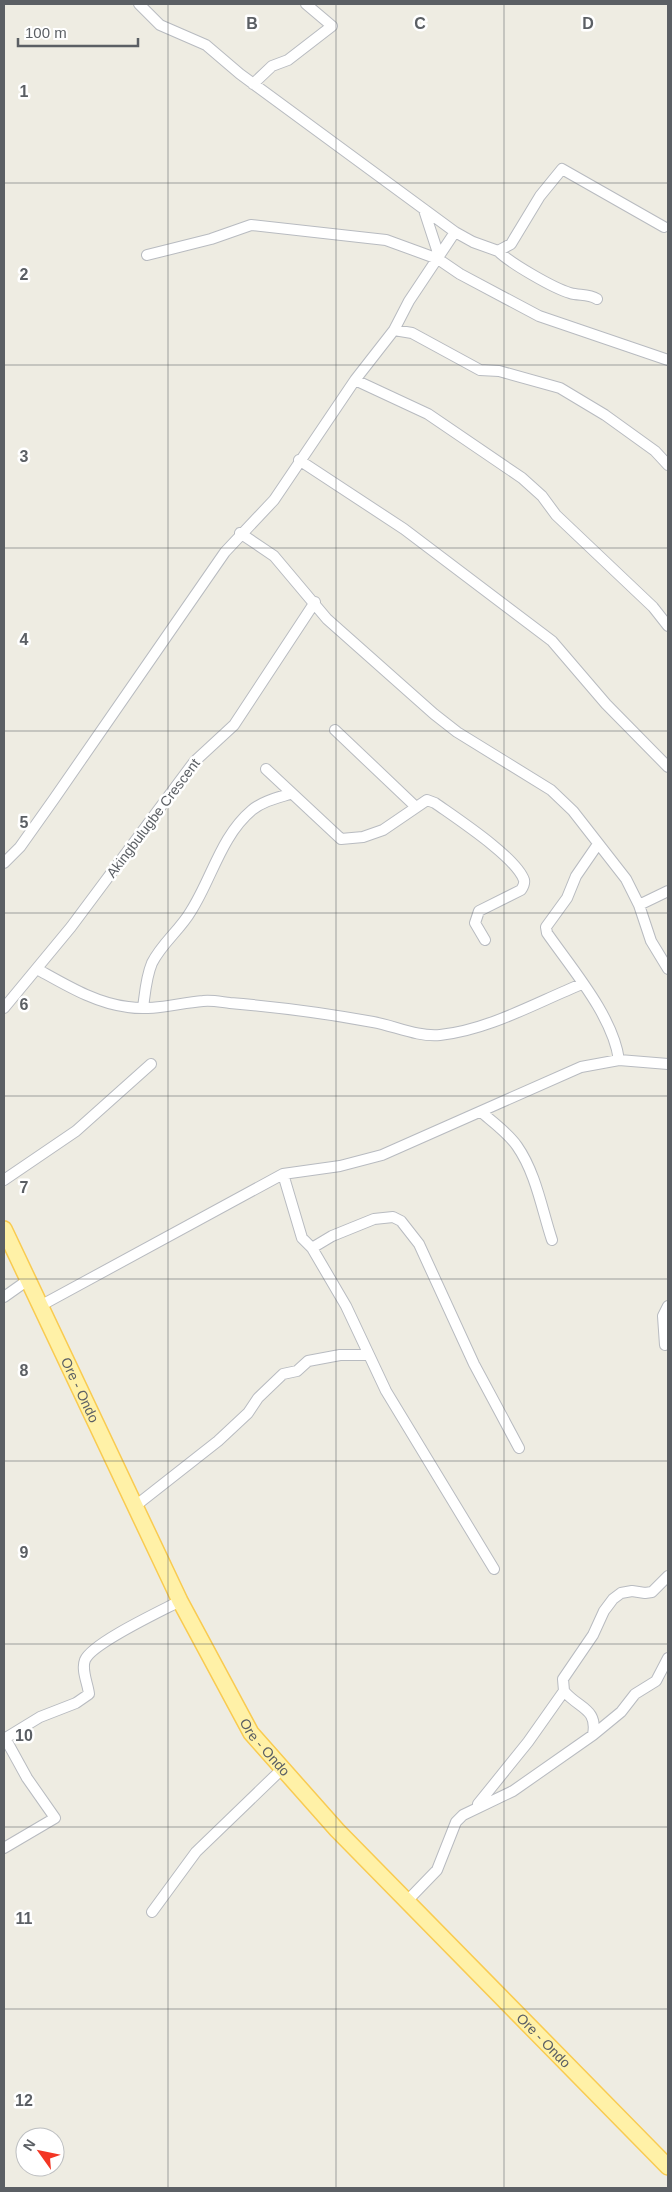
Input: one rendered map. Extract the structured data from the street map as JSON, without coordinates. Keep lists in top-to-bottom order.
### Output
{
  "streets": {
    "main road": ["Ore - Ondo"],
    "street": ["Akingbulugbe Crescent"]
  },
  "scale_bar": "100 m",
  "north": "top left",
  "grid": {
    "columns": ["B", "C", "D"],
    "rows": [
      "1",
      "2",
      "3",
      "4",
      "5",
      "6",
      "7",
      "8",
      "9",
      "10",
      "11",
      "12"
    ]
  }
}
